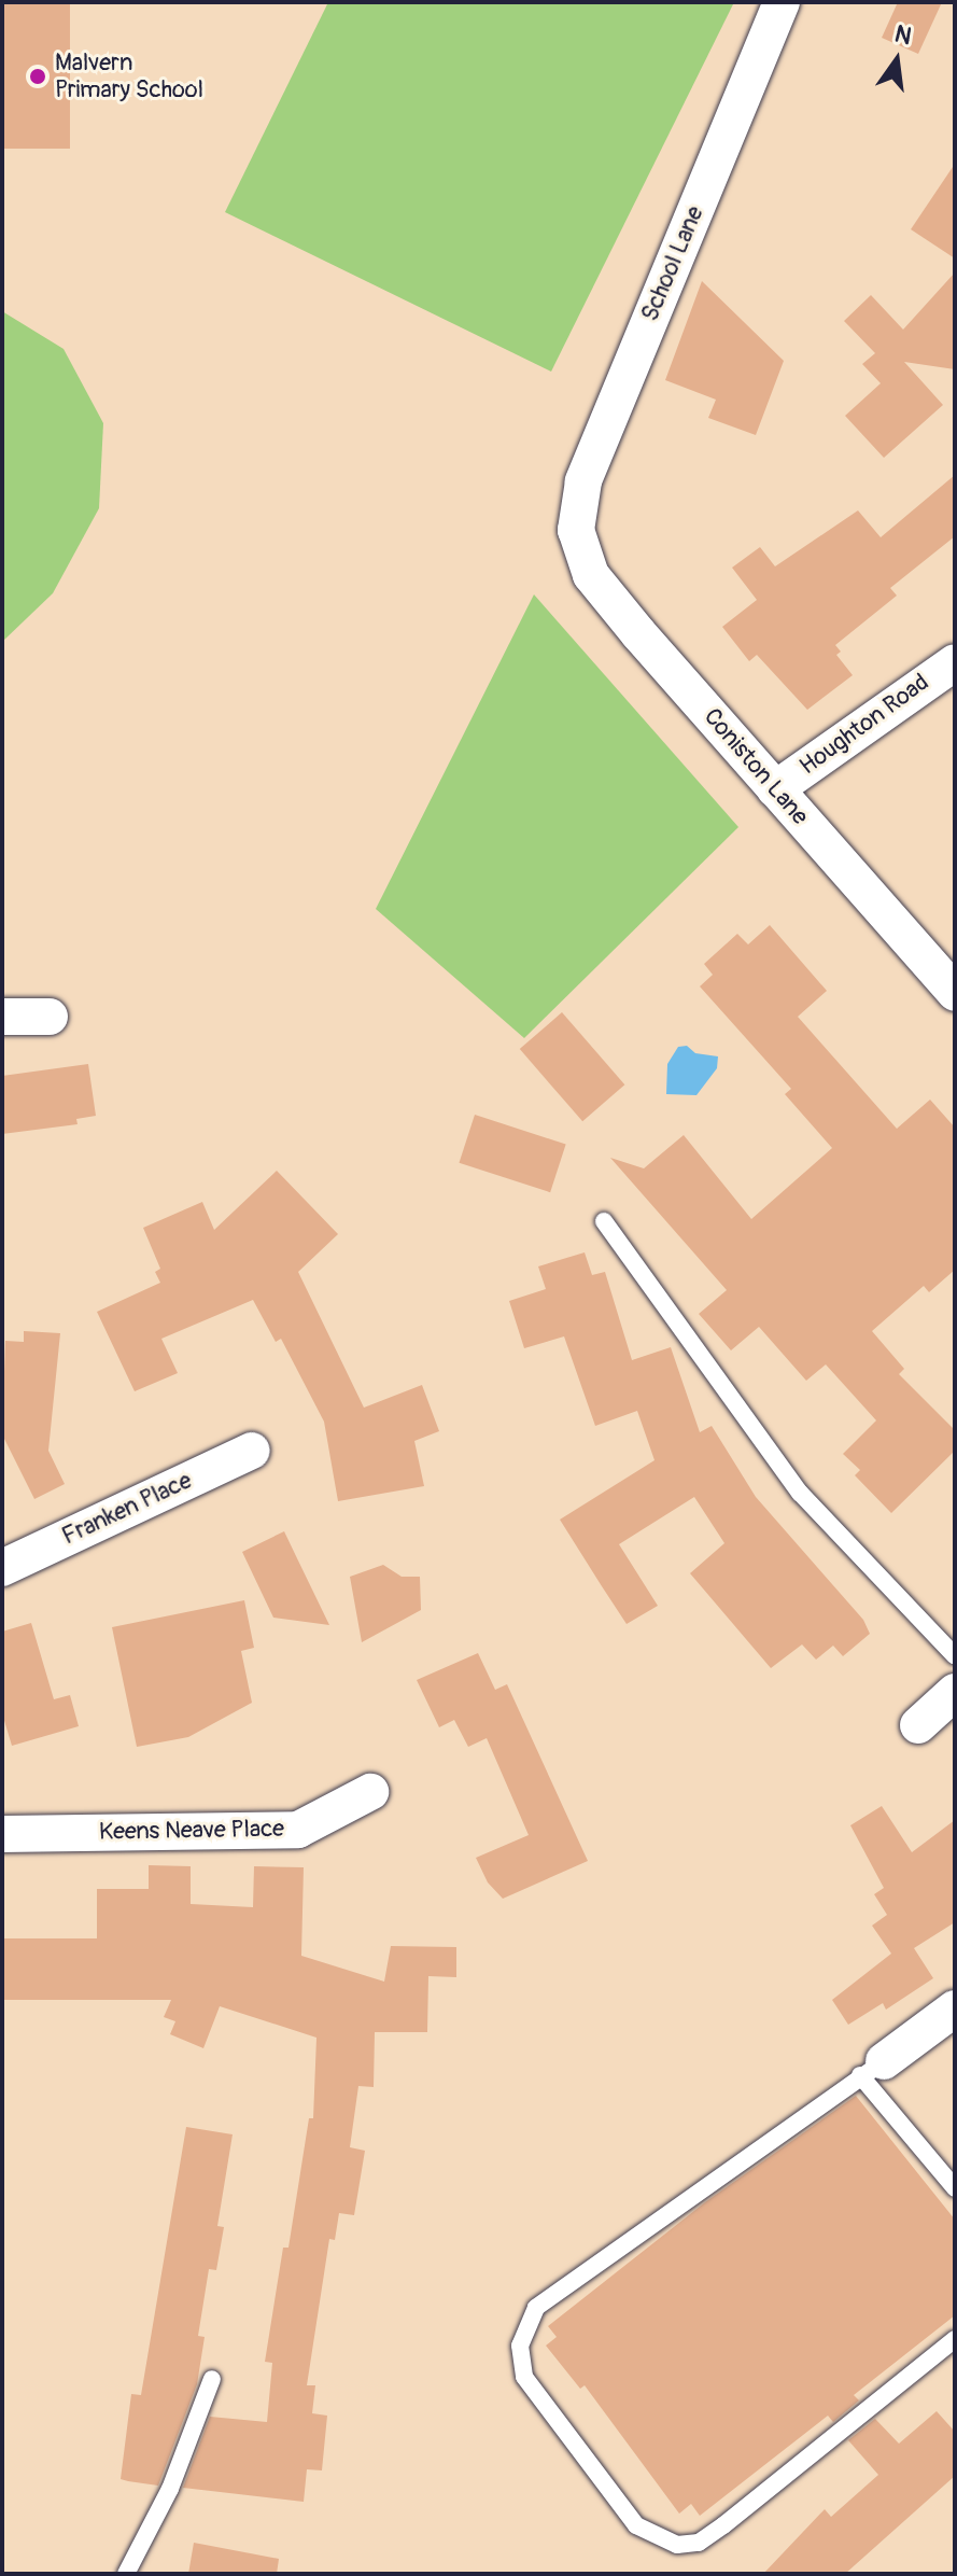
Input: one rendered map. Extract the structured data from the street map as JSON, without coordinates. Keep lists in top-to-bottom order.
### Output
{
  "streets": {
    "street": [
      "School Lane",
      "Houghton Road",
      "Coniston Lane",
      "Franken Place",
      "Keens Neave Place"
    ]
  },
  "crossings": [
    ["School Lane", "Coniston Lane"],
    ["Houghton Road", "Coniston Lane"]
  ],
  "places": ["Malvern Primary School"],
  "north": "top"
}
